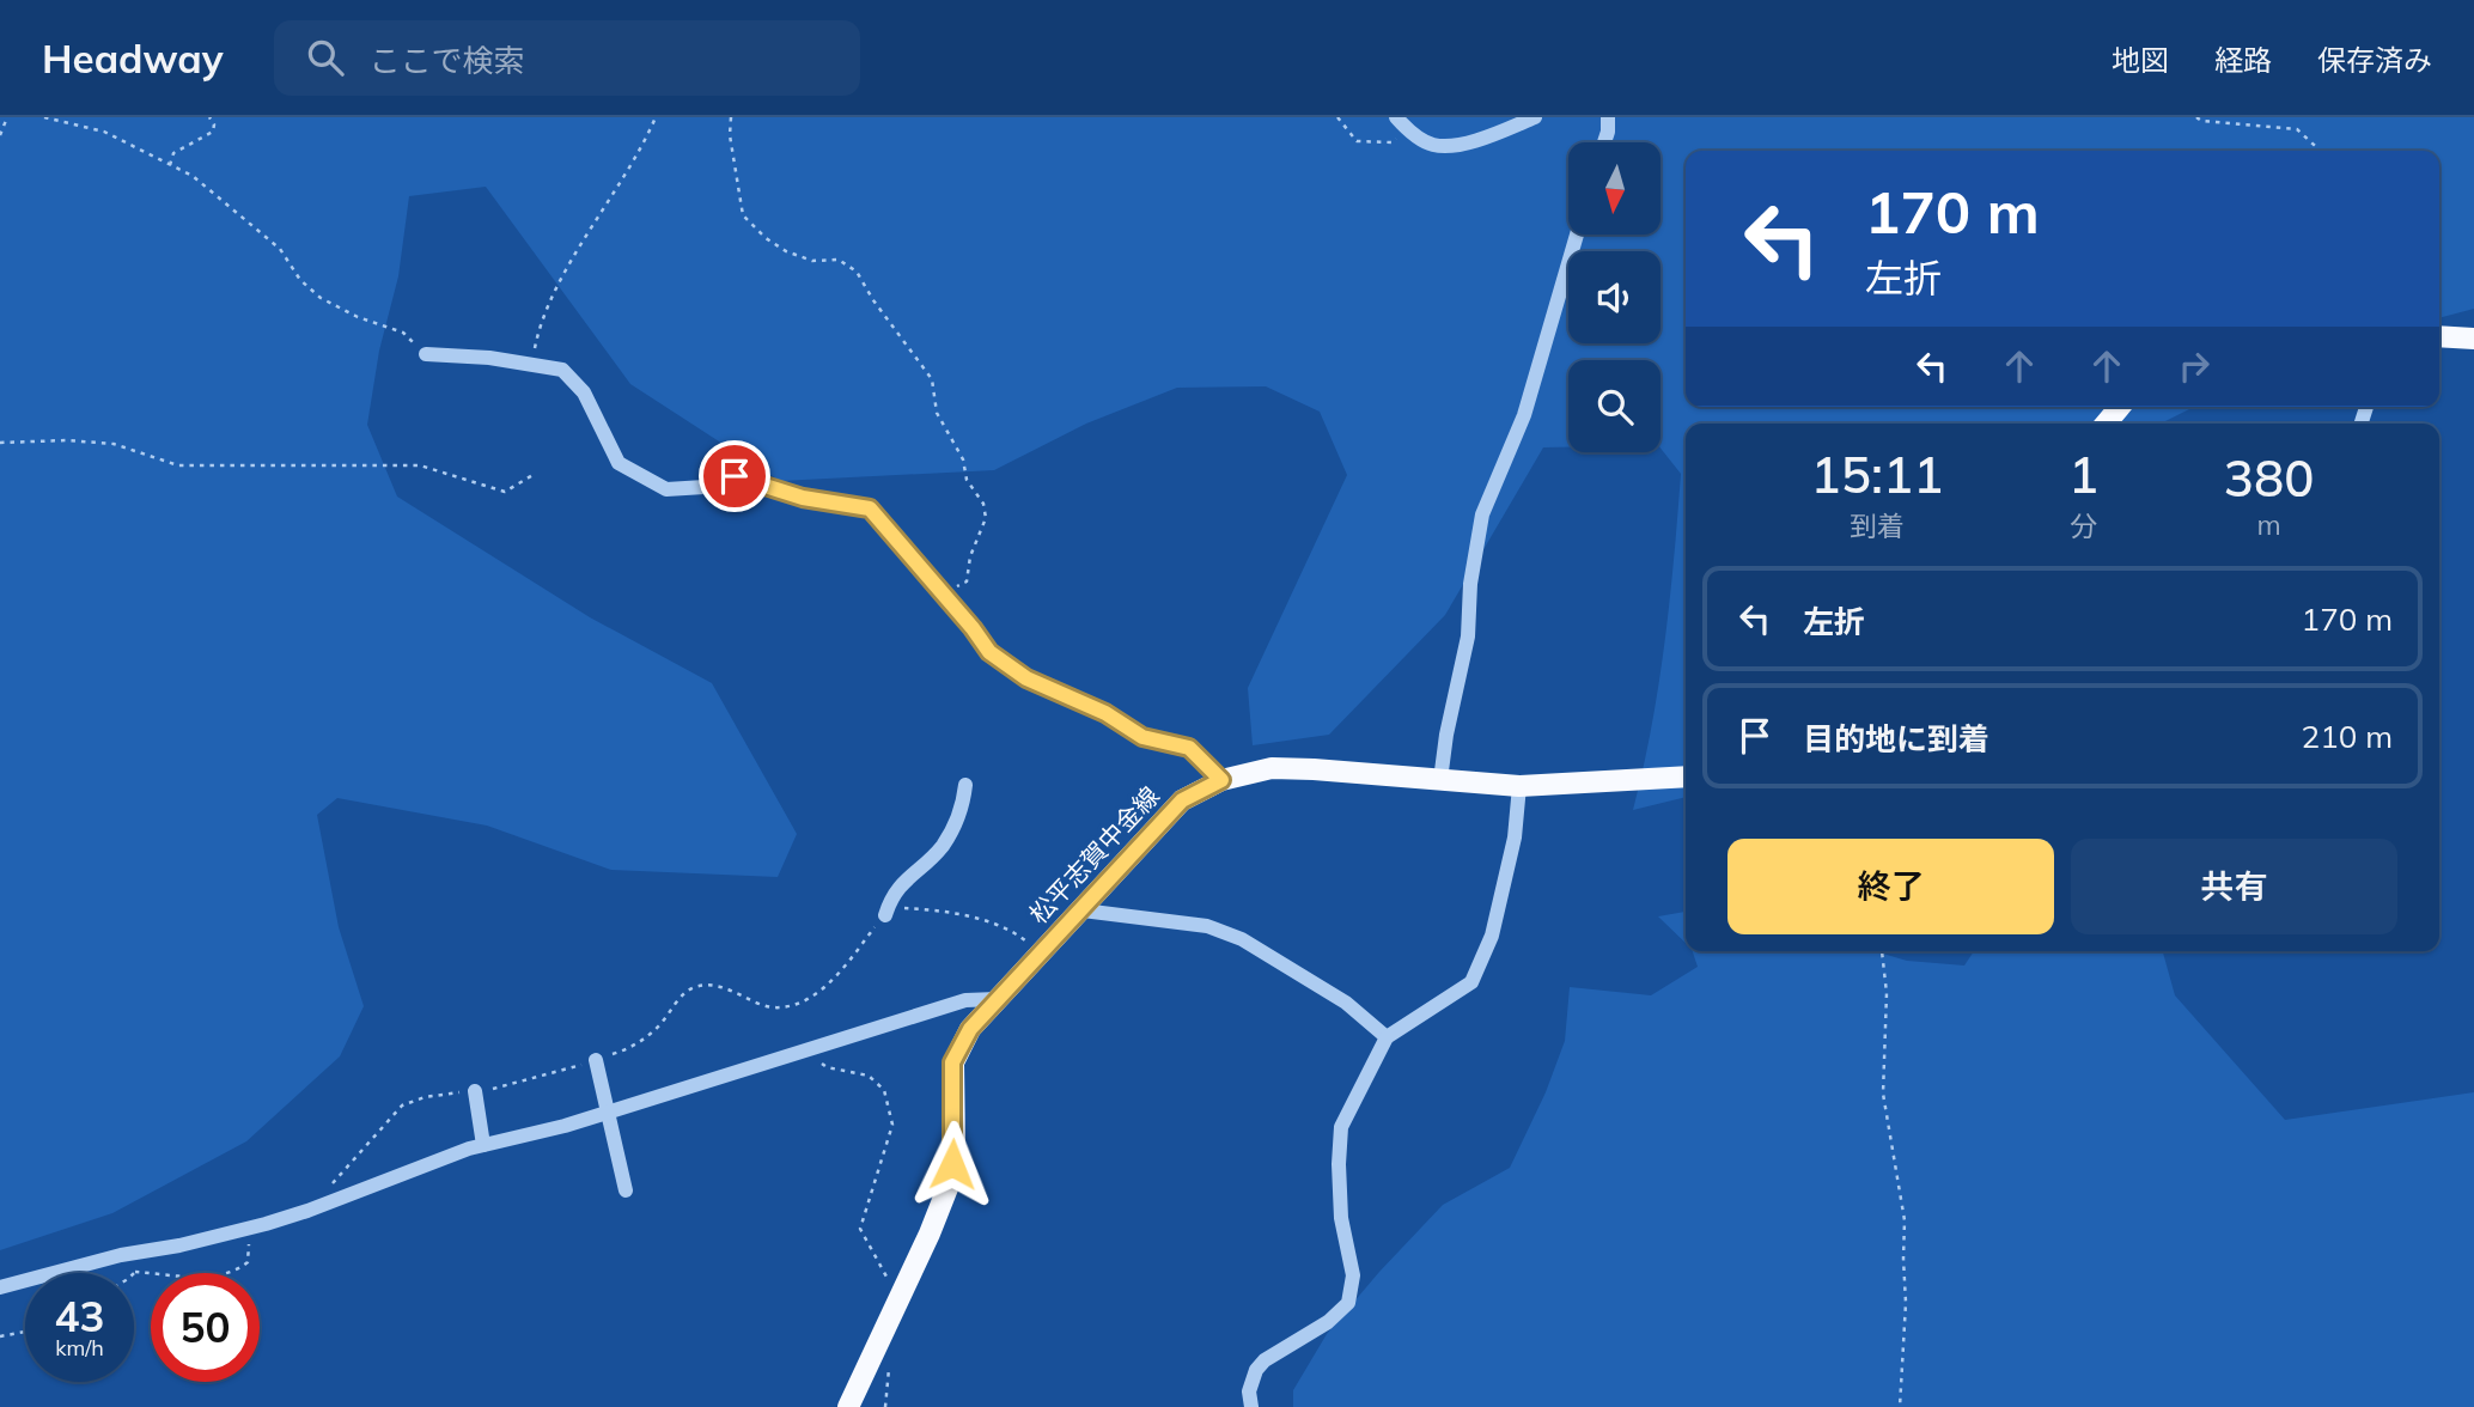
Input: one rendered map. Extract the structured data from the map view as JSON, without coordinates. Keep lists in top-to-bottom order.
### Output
{
  "streets": {
    "main road": ["松平志賀中金線"]
  },
  "north": "bottom",
  "page": {
    "header": "Headway",
    "search": "ここで検索",
    "nav": ["地図", "経路", "保存済み"],
    "turn": ["170 m", "左折"],
    "eta": [
      "15:11",
      "到着",
      "1",
      "分",
      "380",
      "m"
    ],
    "list": [
      {
        "name": "左折",
        "value": "170 m"
      },
      {
        "name": "目的地に到着",
        "value": "210 m"
      }
    ],
    "buttons": ["終了", "共有"],
    "speed": "43 km/h",
    "limit": "50"
  }
}
